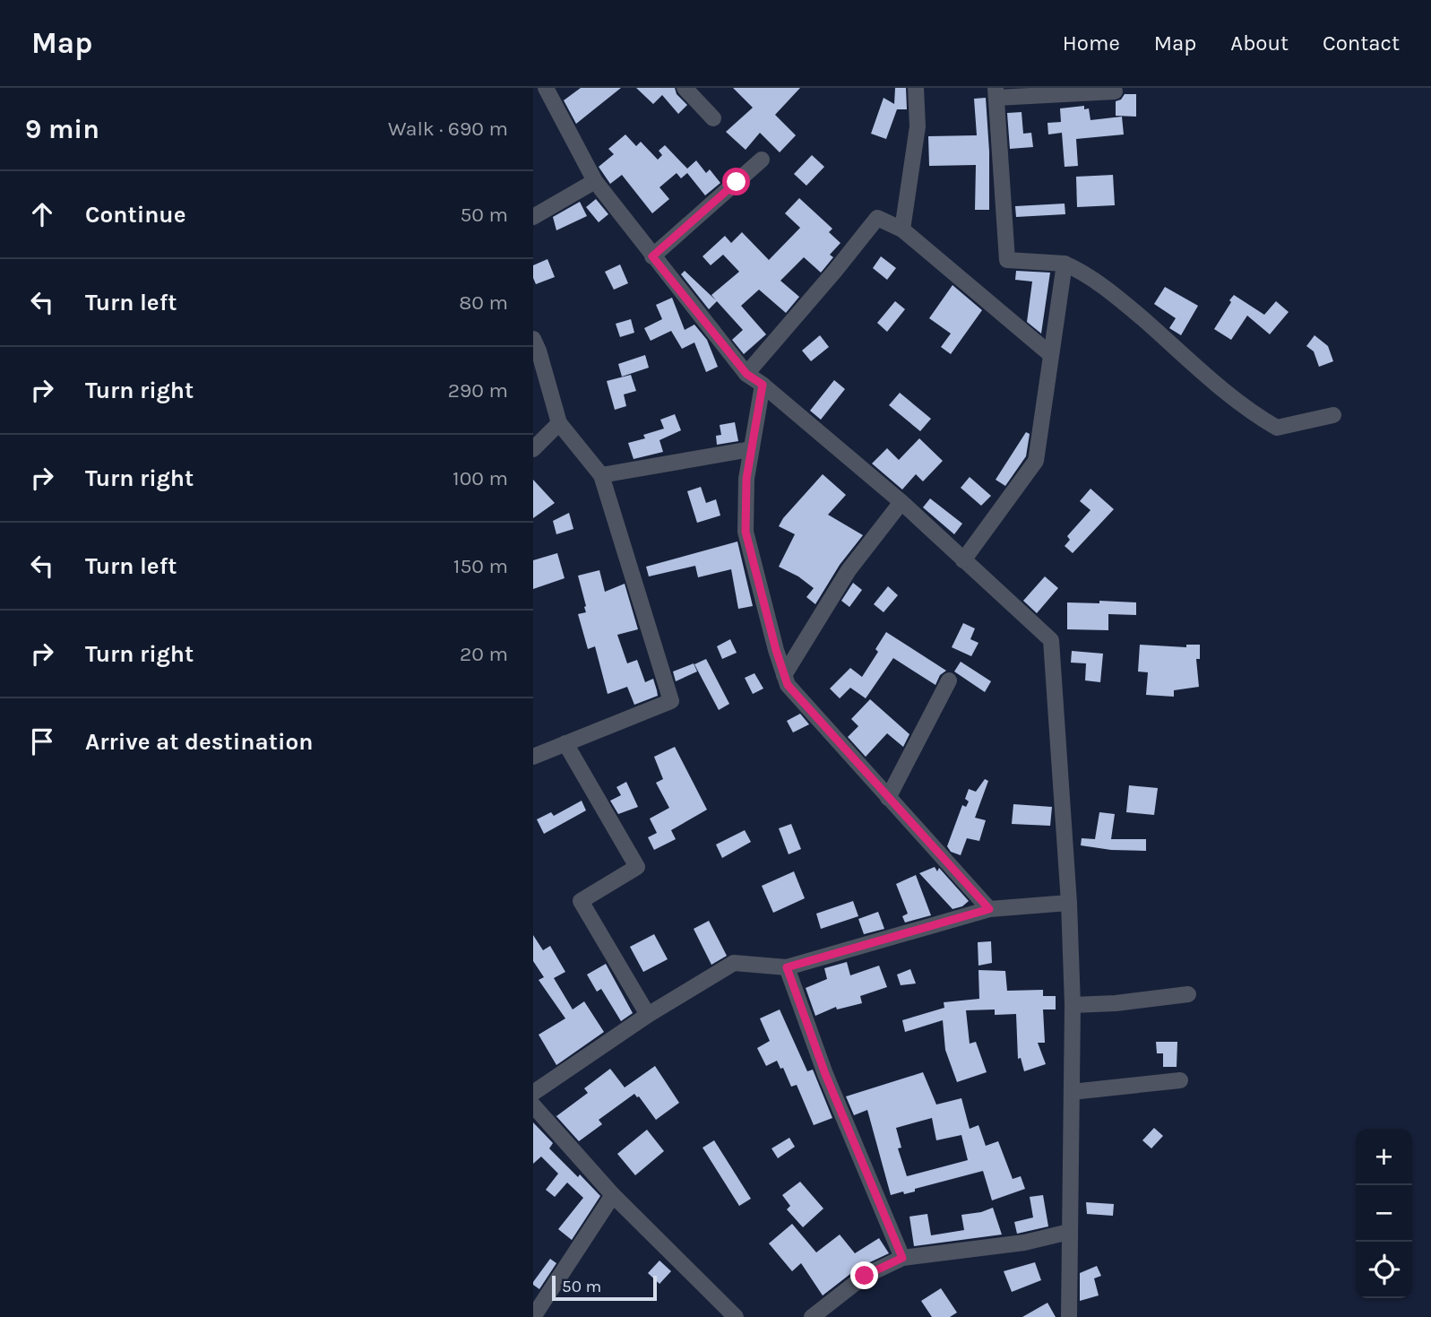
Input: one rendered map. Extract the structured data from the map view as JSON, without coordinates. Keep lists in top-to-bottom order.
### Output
{
  "scale_bar": "50 m",
  "page": {
    "header": "Map",
    "nav": [
      "Home",
      "Map",
      "About",
      "Contact"
    ],
    "heading": ["9 min", "Walk · 690 m"],
    "list": [
      ["Continue", "50 m"],
      ["Turn left", "80 m"],
      ["Turn right", "290 m"],
      ["Turn right", "100 m"],
      ["Turn left", "150 m"],
      ["Turn right", "20 m"],
      "Arrive at destination"
    ],
    "map_buttons": ["+", "−"],
    "scale": "50 m"
  }
}
